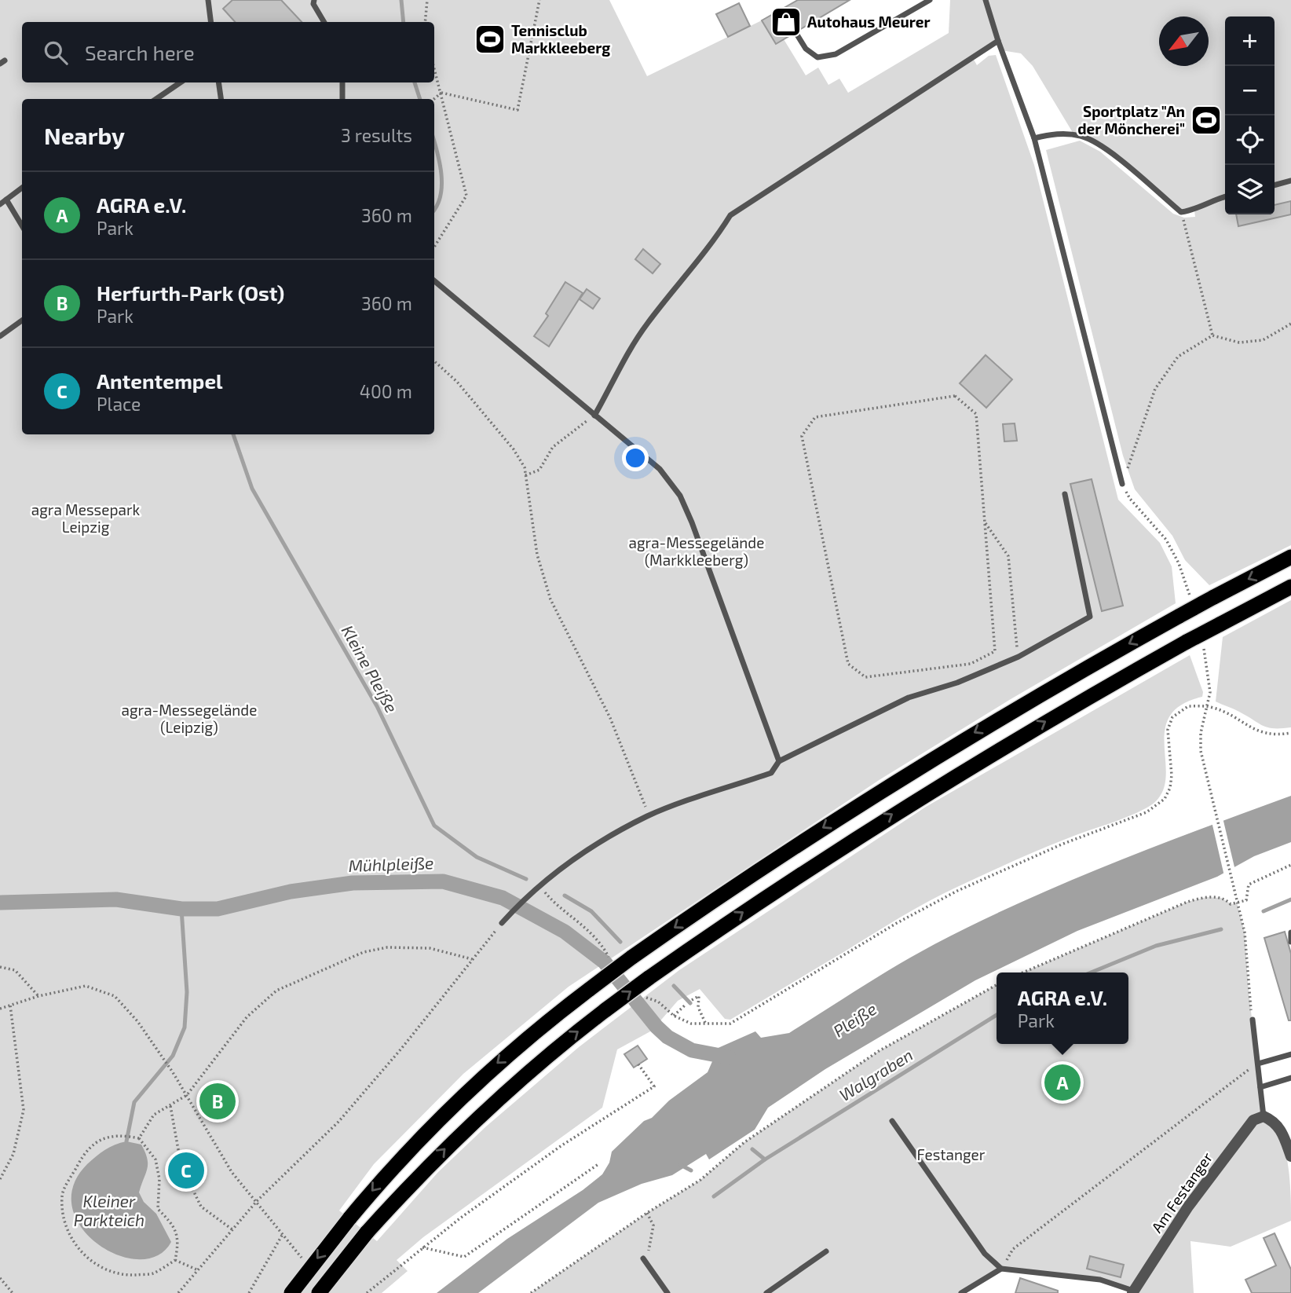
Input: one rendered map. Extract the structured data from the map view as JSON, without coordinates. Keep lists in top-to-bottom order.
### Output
{
  "streets": {
    "street": ["Am Festanger"]
  },
  "water": [
    "Kleine Pleiße",
    "Mühlpleiße",
    "Pleiße",
    "Walgraben",
    "Kleiner Parkteich"
  ],
  "parks": [
    "agra Messepark Leipzig",
    "agra-Messegelände (Markkleeberg)",
    "agra-Messegelände (Leipzig)",
    "Festanger"
  ],
  "places": {
    "shop": ["Autohaus Meurer"],
    "sports": ["Tennisclub Markkleeberg", "Sportplatz \"An der Möncherei\""]
  },
  "north": "bottom left",
  "page": {
    "map_buttons": ["+", "−"],
    "search": "Search here",
    "heading": ["Nearby", "3 results"],
    "list": [
      {
        "mark": "A",
        "name": "AGRA e.V.",
        "note": "Park",
        "value": "360 m"
      },
      {
        "mark": "B",
        "name": "Herfurth-Park (Ost)",
        "note": "Park",
        "value": "360 m"
      },
      {
        "mark": "C",
        "name": "Antentempel",
        "note": "Place",
        "value": "400 m"
      }
    ],
    "popup": ["AGRA e.V.", "Park"],
    "pins": ["A", "B", "C"]
  }
}
